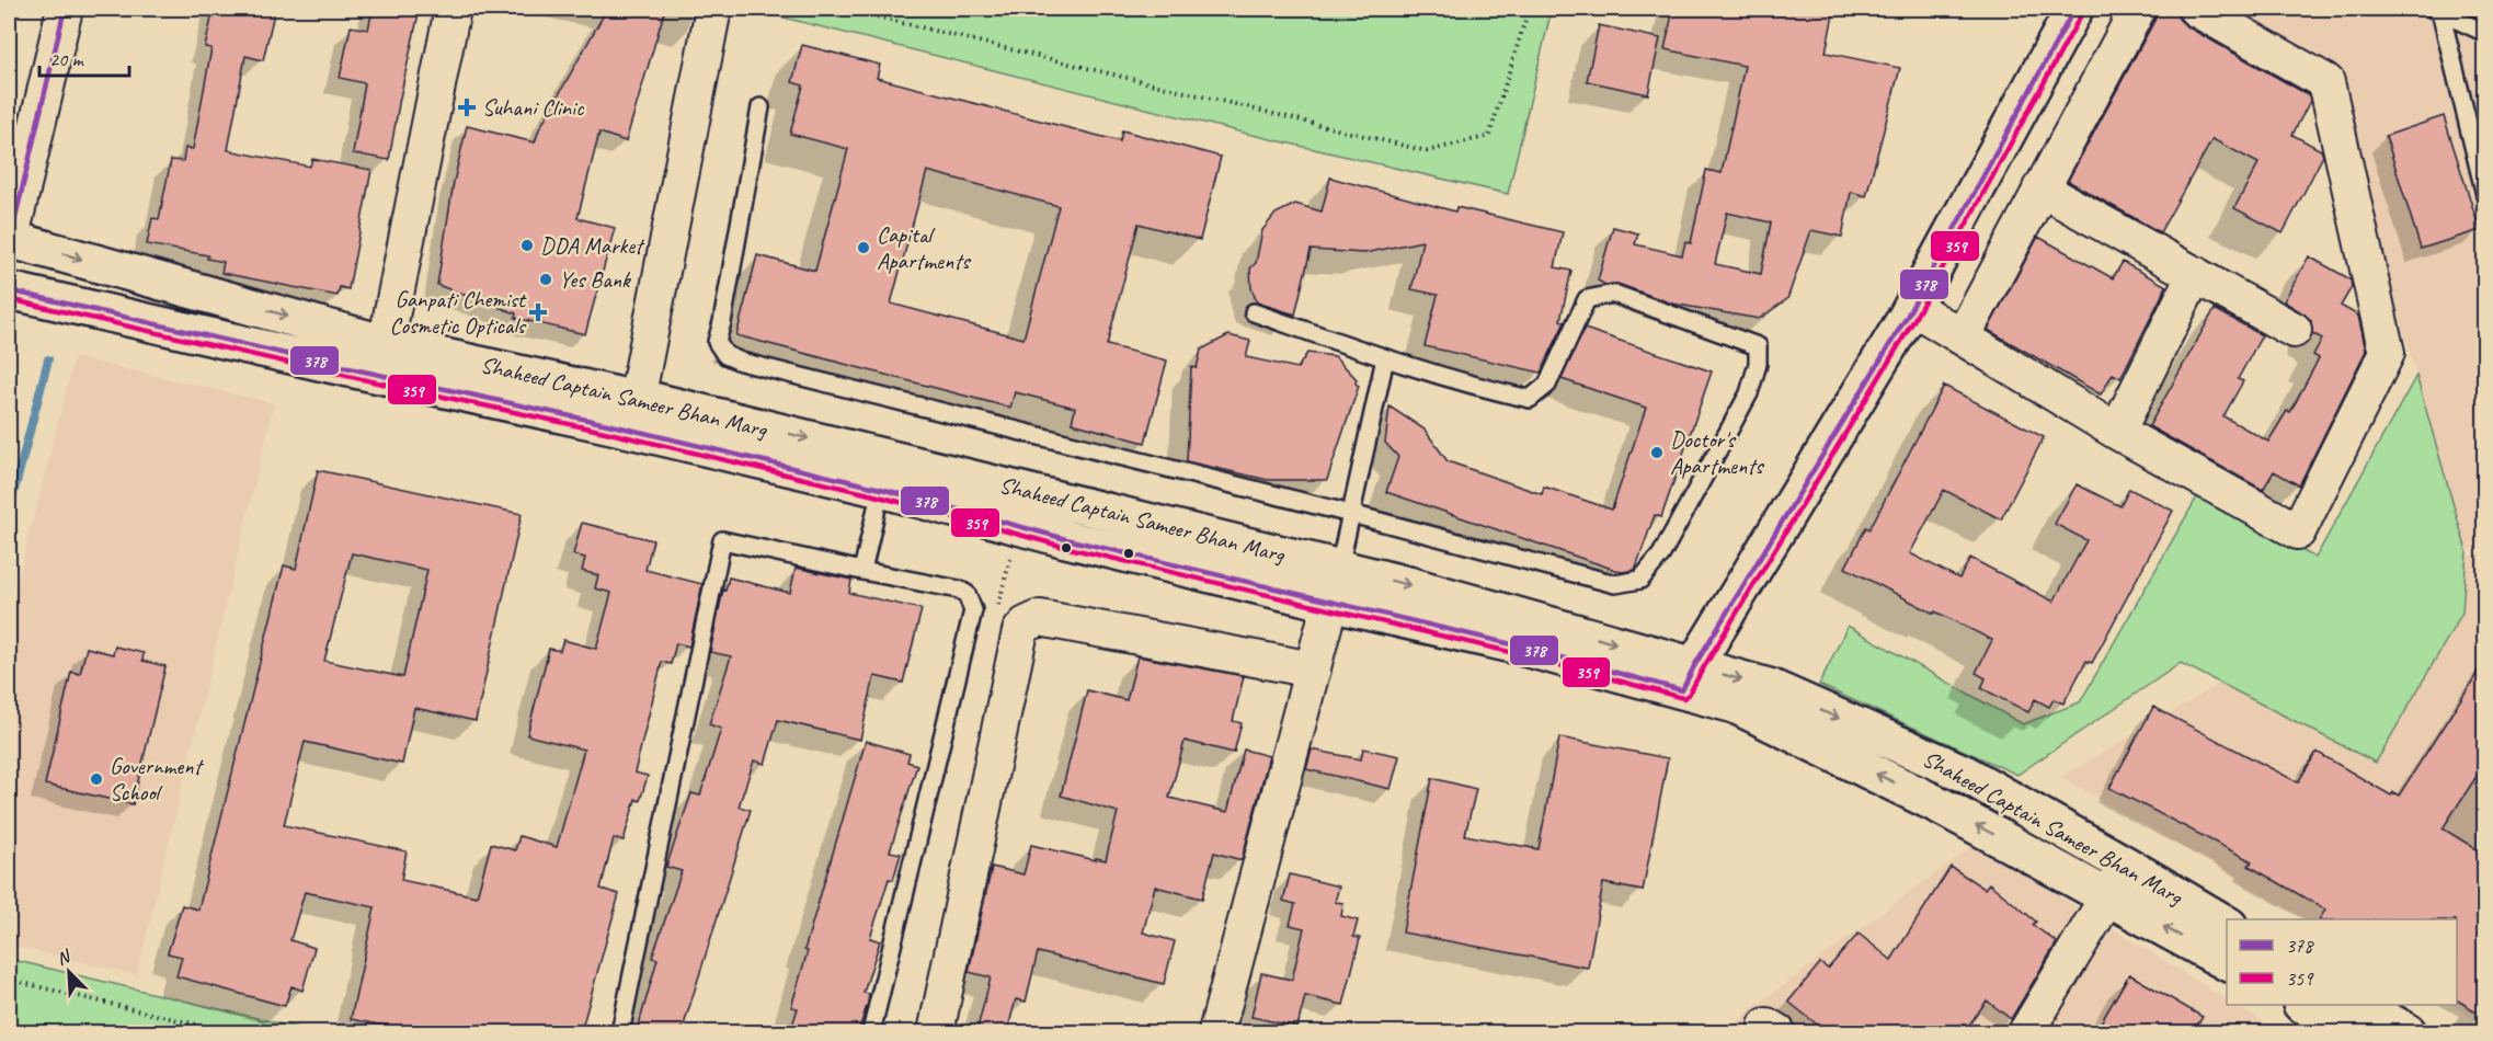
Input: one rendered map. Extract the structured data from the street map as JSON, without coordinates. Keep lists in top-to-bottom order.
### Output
{
  "streets": {
    "street": ["Shaheed Captain Sameer Bhan Marg"]
  },
  "places": {
    "health": ["Suhani Clinic", "Ganpati Chemist Cosmetic Opticals"],
    "other": [
      "DDA Market",
      "Capital Apartments",
      "Yes Bank",
      "Doctor's Apartments",
      "Government School"
    ]
  },
  "lines": ["transit line 378", "transit line 359"],
  "legend": ["378", "359"],
  "scale_bar": "20 m",
  "north": "top left"
}
